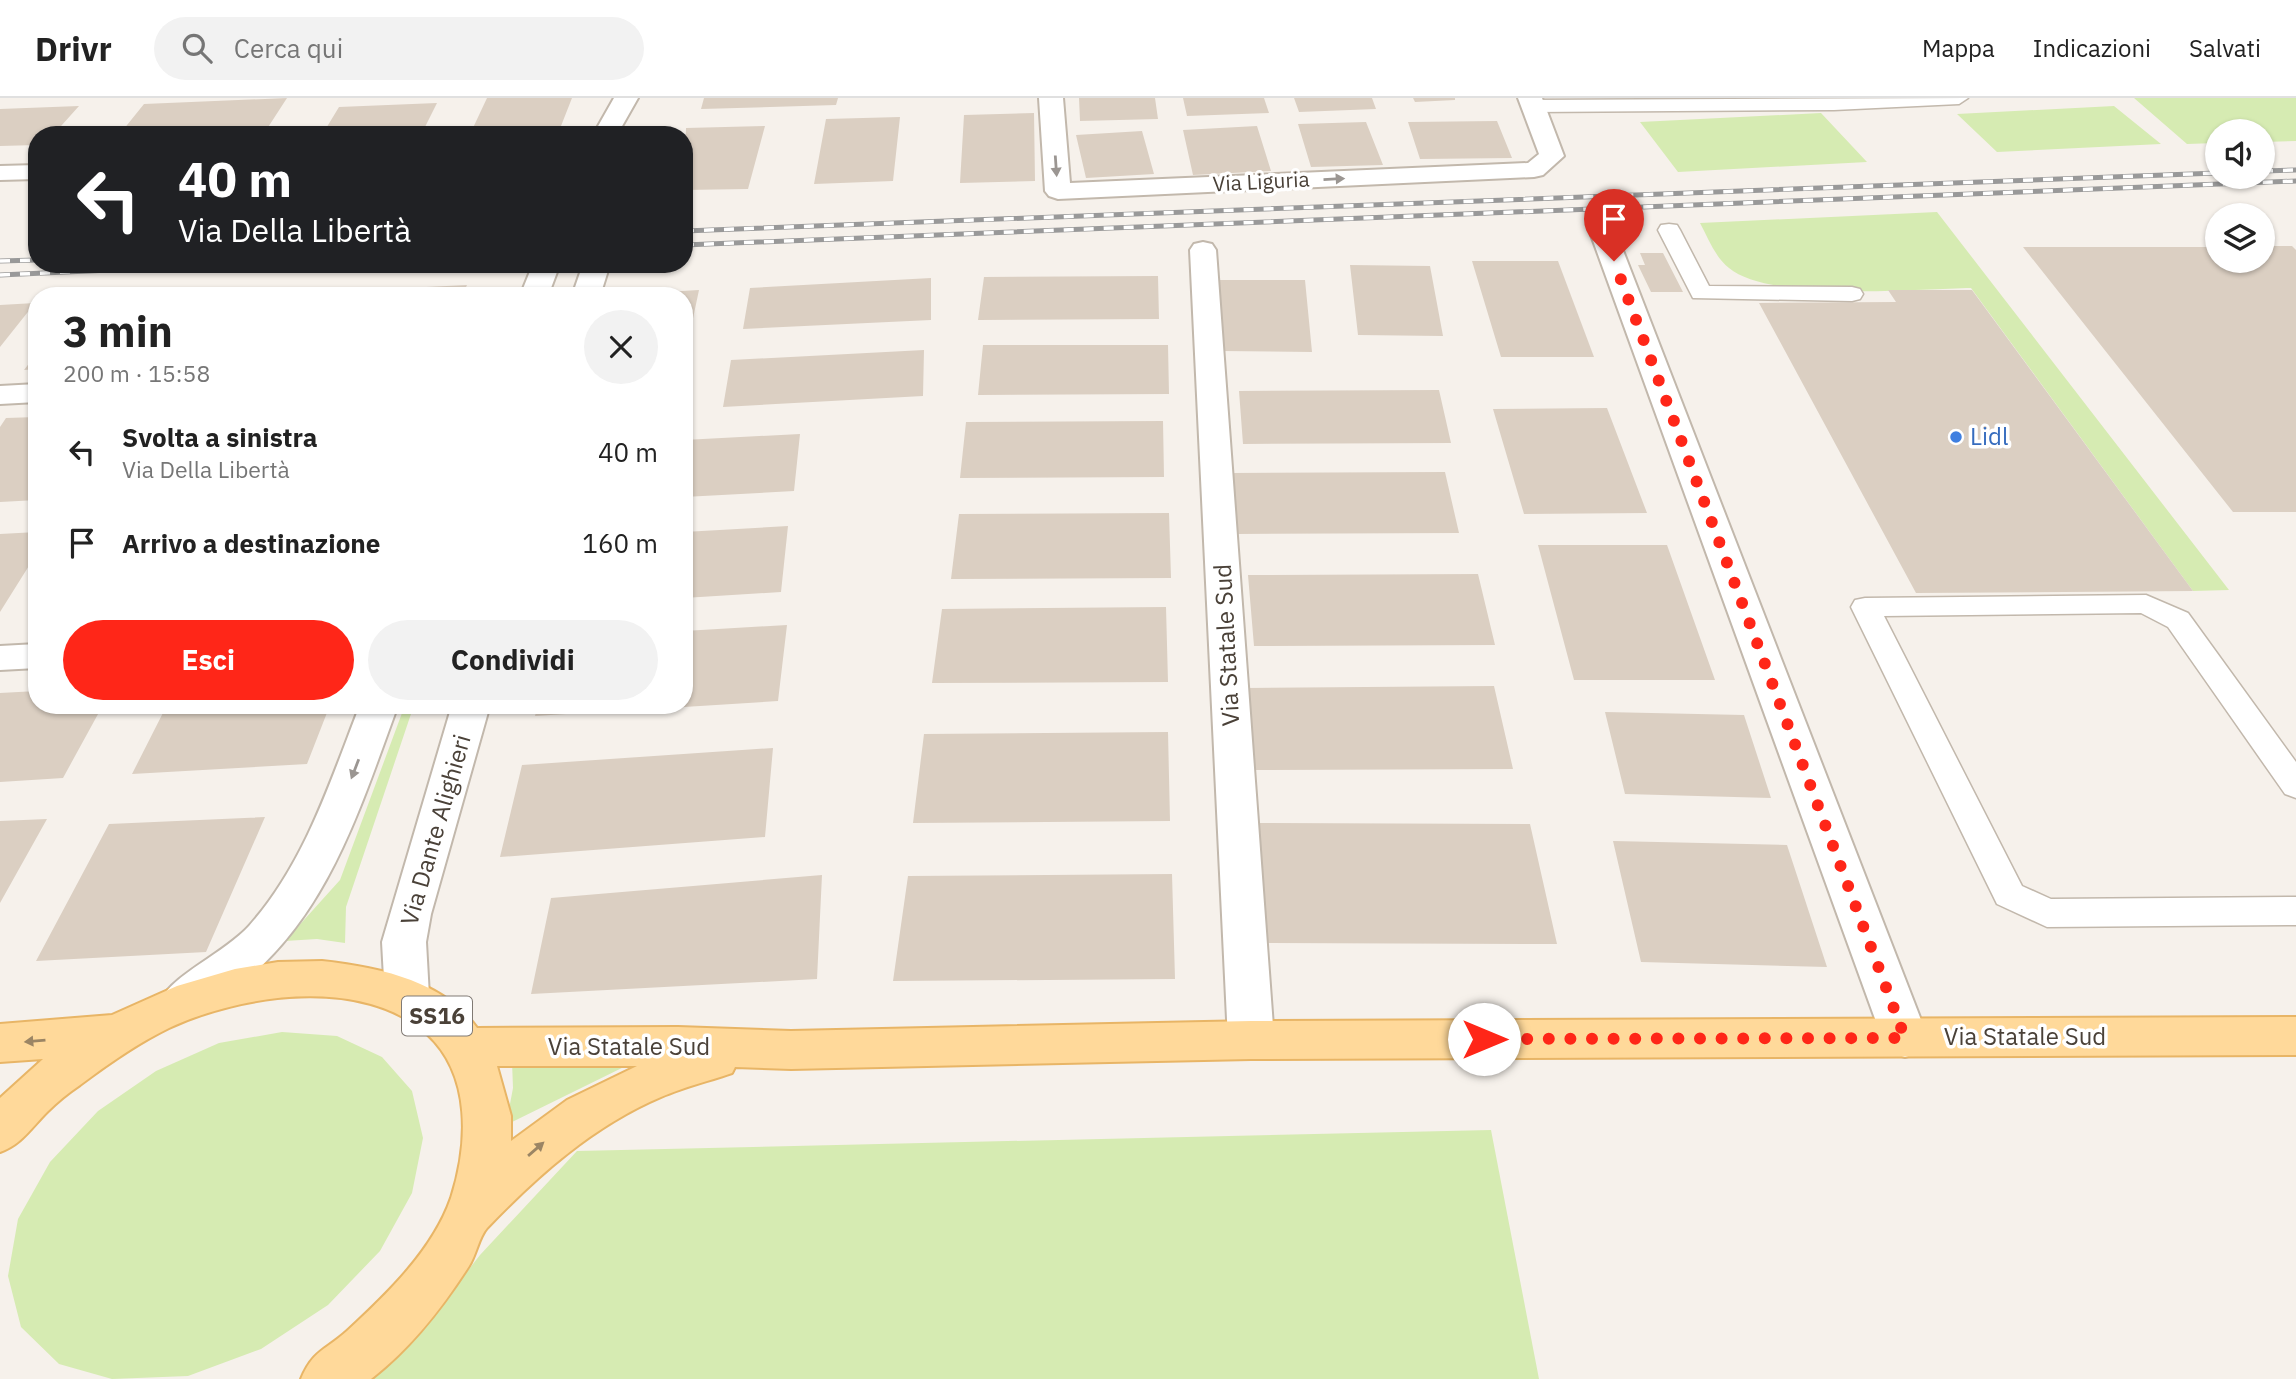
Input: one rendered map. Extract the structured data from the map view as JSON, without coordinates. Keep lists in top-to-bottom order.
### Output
{
  "streets": {
    "main road": ["Via Statale Sud", "SS16"],
    "street": ["Via Liguria", "Via Dante Alighieri"]
  },
  "crossings": [
    ["Via Statale Sud", "SS16"],
    ["Via Dante Alighieri", "SS16"]
  ],
  "places": ["Lidl"],
  "page": {
    "header": "Drivr",
    "search": "Cerca qui",
    "nav": ["Mappa", "Indicazioni", "Salvati"],
    "turn": ["40 m", "Via Della Libertà"],
    "heading": ["3 min", "200 m · 15:58"],
    "list": [
      {
        "name": "Svolta a sinistra",
        "note": "Via Della Libertà",
        "value": "40 m"
      },
      {
        "name": "Arrivo a destinazione",
        "value": "160 m"
      }
    ],
    "buttons": ["Esci", "Condividi"]
  }
}
